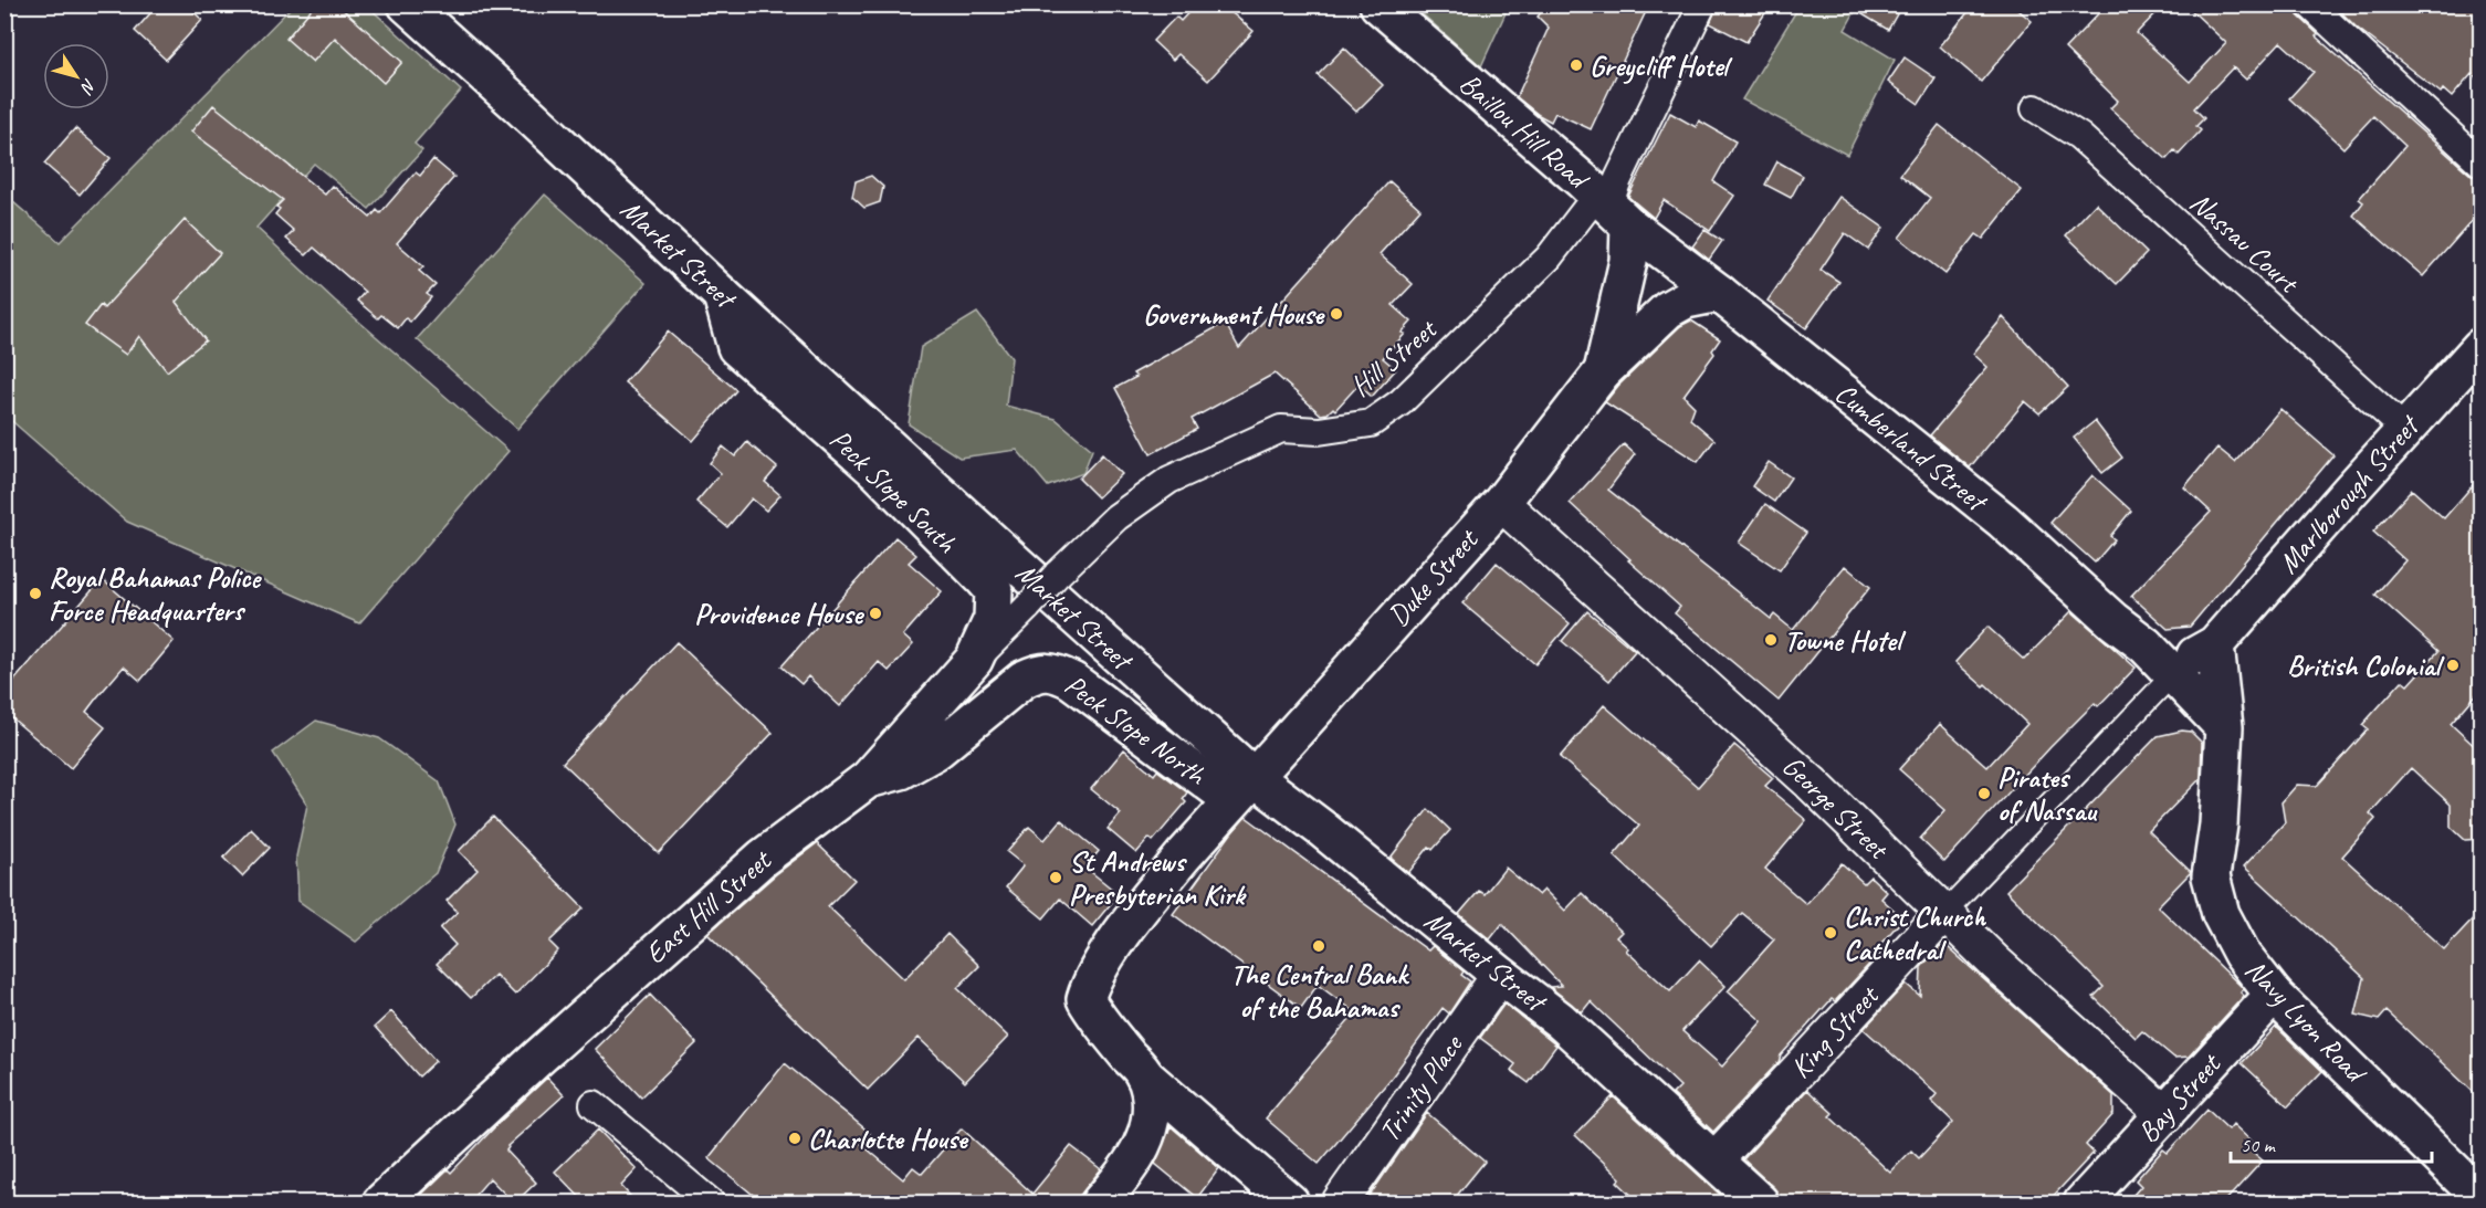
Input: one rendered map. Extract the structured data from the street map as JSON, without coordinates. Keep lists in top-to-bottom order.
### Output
{
  "streets": {
    "main road": [
      "Baillou Hill Road",
      "Market Street",
      "Cumberland Street",
      "Peck Slope South",
      "Marlborough Street",
      "Duke Street",
      "Peck Slope North",
      "East Hill Street",
      "Navy Lyon Road",
      "Bay Street"
    ],
    "street": [
      "Nassau Court",
      "Hill Street",
      "George Street",
      "King Street",
      "Trinity Place"
    ]
  },
  "crossings": [
    ["Baillou Hill Road", "Hill Street"],
    ["Baillou Hill Road", "Cumberland Street"],
    ["Baillou Hill Road", "Duke Street"],
    ["Nassau Court", "Marlborough Street"],
    ["Market Street", "Peck Slope South"],
    ["Market Street", "Duke Street"],
    ["Market Street", "Peck Slope North"],
    ["Market Street", "King Street"],
    ["Market Street", "Trinity Place"],
    ["Hill Street", "Duke Street"],
    ["Hill Street", "East Hill Street"],
    ["Cumberland Street", "Marlborough Street"],
    ["Cumberland Street", "Duke Street"],
    ["Cumberland Street", "Navy Lyon Road"],
    ["Cumberland Street", "King Street"],
    ["Peck Slope South", "East Hill Street"],
    ["Marlborough Street", "Navy Lyon Road"],
    ["Duke Street", "Peck Slope North"],
    ["Duke Street", "George Street"],
    ["Peck Slope North", "East Hill Street"],
    ["George Street", "King Street"],
    ["George Street", "Bay Street"],
    ["Navy Lyon Road", "Bay Street"]
  ],
  "places": [
    "Greycliff Hotel",
    "Government House",
    "Royal Bahamas Police Force Headquarters",
    "Providence House",
    "Towne Hotel",
    "British Colonial",
    "Pirates of Nassau",
    "St Andrews Presbyterian Kirk",
    "Christ Church Cathedral",
    "The Central Bank of the Bahamas",
    "Charlotte House"
  ],
  "scale_bar": "50 m",
  "north": "bottom right"
}
